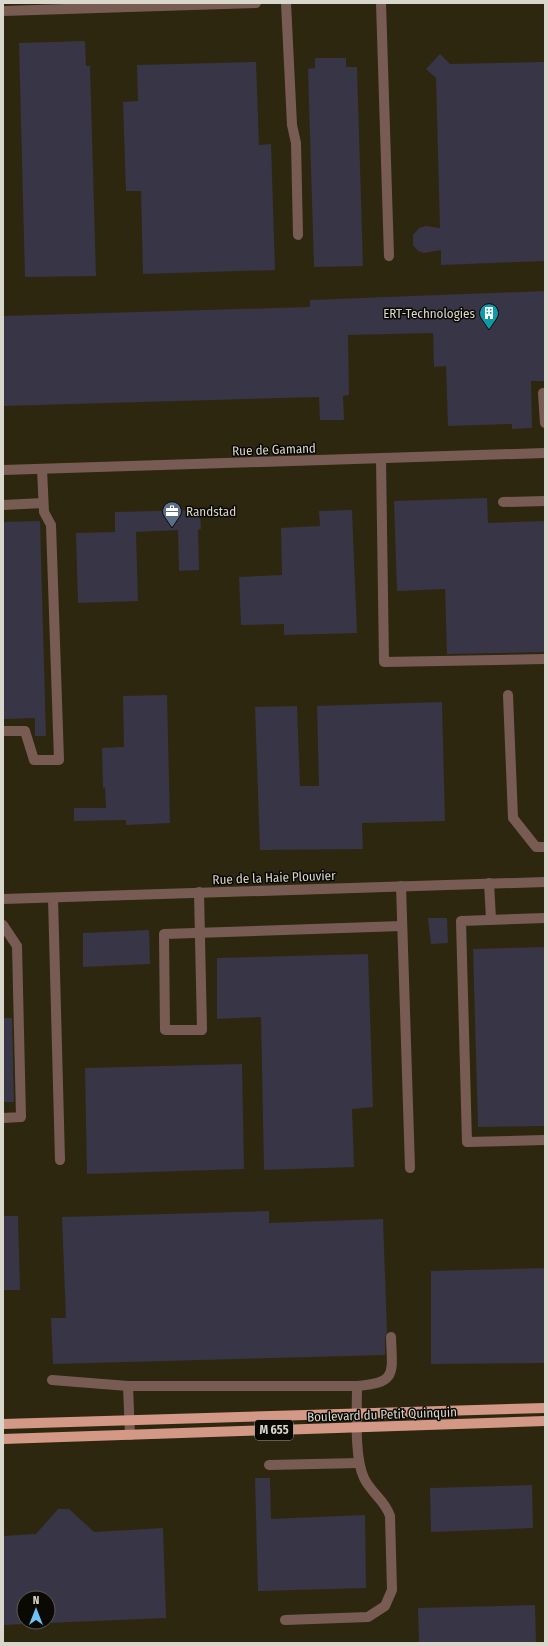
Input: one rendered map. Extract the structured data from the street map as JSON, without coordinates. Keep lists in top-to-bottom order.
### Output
{
  "streets": {
    "main road": ["Boulevard du Petit Quinquin", "M 655"],
    "street": ["Rue de Gamand", "Rue de la Haie Plouvier"]
  },
  "places": {
    "building": ["ERT-Technologies"],
    "office": ["Randstad"]
  },
  "north": "top"
}
